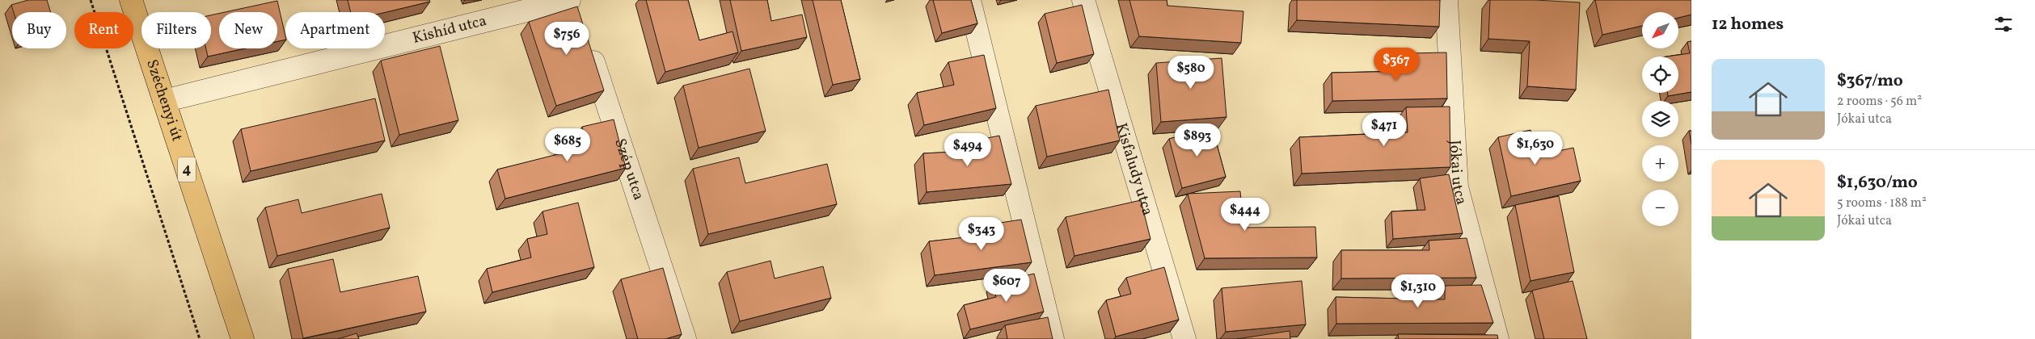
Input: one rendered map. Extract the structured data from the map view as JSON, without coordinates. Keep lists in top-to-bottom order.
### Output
{
  "streets": {
    "main road": ["Széchenyi út", "4"],
    "street": [
      "Kishíd utca",
      "Szép utca",
      "Kisfaludy utca",
      "Jókai utca"
    ]
  },
  "crossings": [
    ["Kishíd utca", "Széchenyi út"]
  ],
  "north": "bottom left",
  "page": {
    "heading": "12 homes",
    "map_buttons": ["+", "−"],
    "chip": [
      "Buy",
      "Rent",
      "Filters",
      "New",
      "Apartment"
    ],
    "price": [
      "$756",
      "$367",
      "$580",
      "$471",
      "$893",
      "$685",
      "$1,630",
      "$494",
      "$444",
      "$343",
      "$607",
      "$1,310"
    ],
    "list": [
      {
        "name": "$367/mo",
        "note": "2 rooms · 56 m² · Jókai utca"
      },
      {
        "name": "$1,630/mo",
        "note": "5 rooms · 188 m² · Jókai utca"
      }
    ]
  }
}
